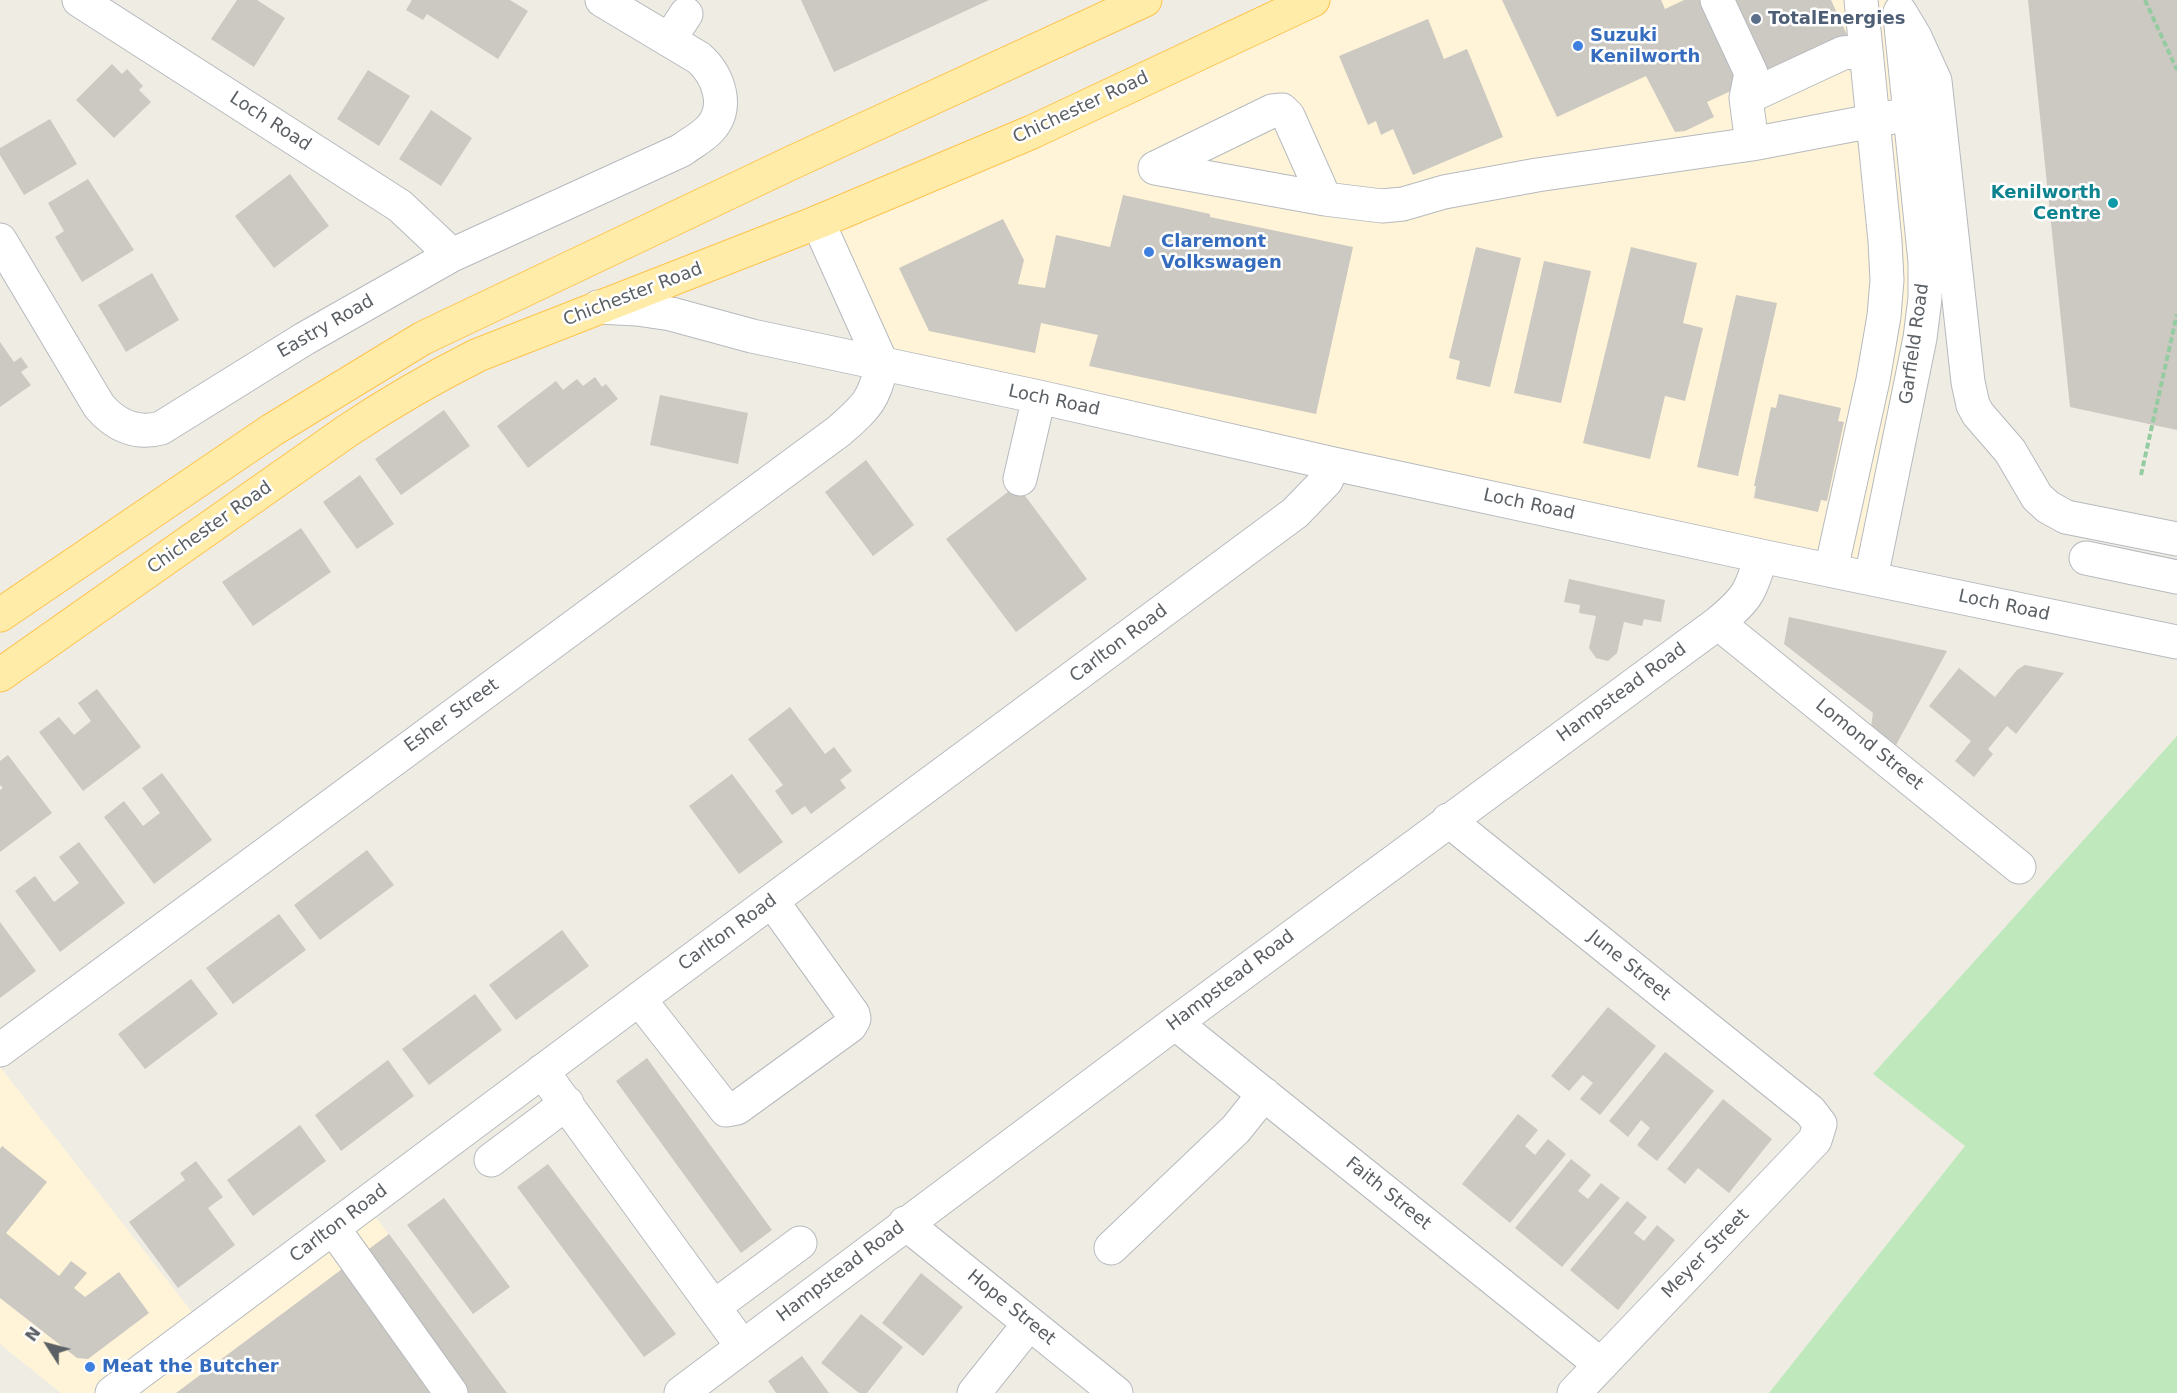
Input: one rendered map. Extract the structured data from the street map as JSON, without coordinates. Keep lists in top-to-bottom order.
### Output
{
  "streets": {
    "main road": ["Chichester Road"],
    "street": [
      "Loch Road",
      "Eastry Road",
      "Garfield Road",
      "Carlton Road",
      "Hampstead Road",
      "Esher Street",
      "Lomond Street",
      "June Street",
      "Faith Street",
      "Meyer Street",
      "Hope Street"
    ]
  },
  "crossings": [
    ["Chichester Road", "Loch Road"],
    ["Loch Road", "Eastry Road"],
    ["Loch Road", "Garfield Road"],
    ["Loch Road", "Carlton Road"],
    ["Loch Road", "Hampstead Road"],
    ["Loch Road", "Esher Street"],
    ["Hampstead Road", "Lomond Street"],
    ["Hampstead Road", "June Street"],
    ["Hampstead Road", "Faith Street"],
    ["Hampstead Road", "Hope Street"],
    ["June Street", "Meyer Street"],
    ["Faith Street", "Meyer Street"]
  ],
  "places": [
    "TotalEnergies",
    "Suzuki Kenilworth",
    "Kenilworth Centre",
    "Claremont Volkswagen",
    "Meat the Butcher"
  ],
  "north": "top left"
}
